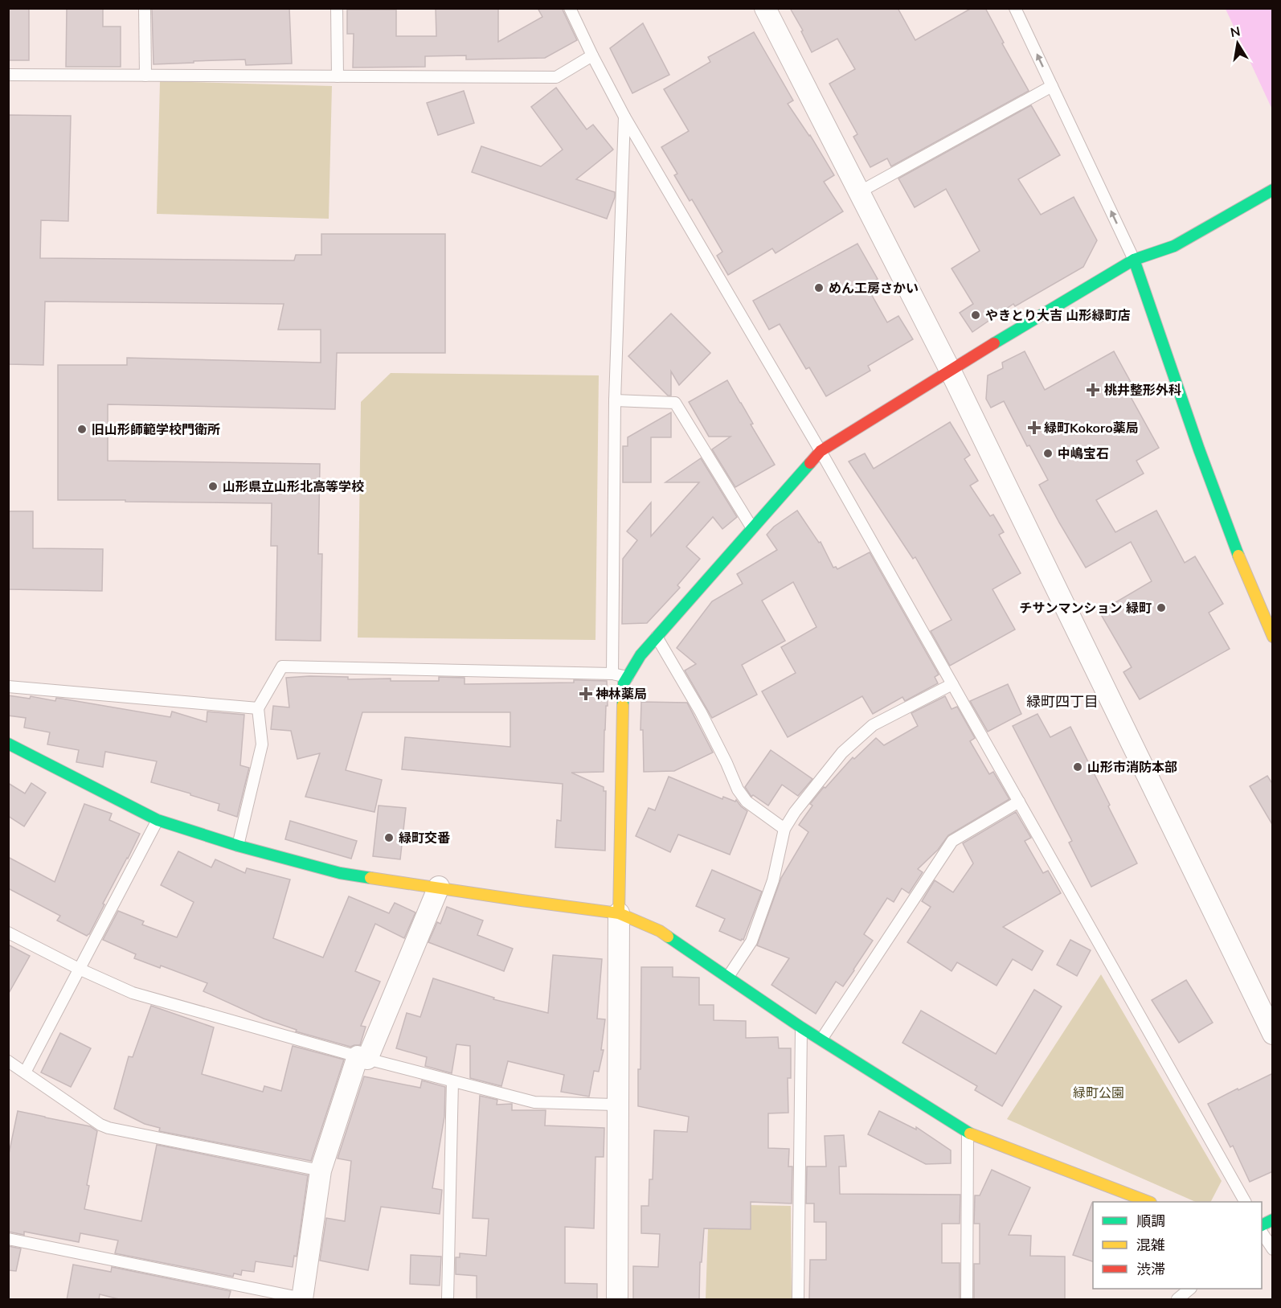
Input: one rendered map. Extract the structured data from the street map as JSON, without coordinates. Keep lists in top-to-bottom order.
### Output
{
  "districts": ["緑町四丁目"],
  "parks": ["緑町公園"],
  "places": {
    "other": [
      "めん工房さかい",
      "やきとり大吉 山形緑町店",
      "旧山形師範学校門衛所",
      "中嶋宝石",
      "山形県立山形北高等学校",
      "チサンマンション 緑町",
      "山形市消防本部",
      "緑町交番"
    ],
    "health": ["桃井整形外科", "緑町Kokoro薬局", "神林薬局"]
  },
  "legend": ["順調", "混雑", "渋滞"],
  "north": "top"
}
